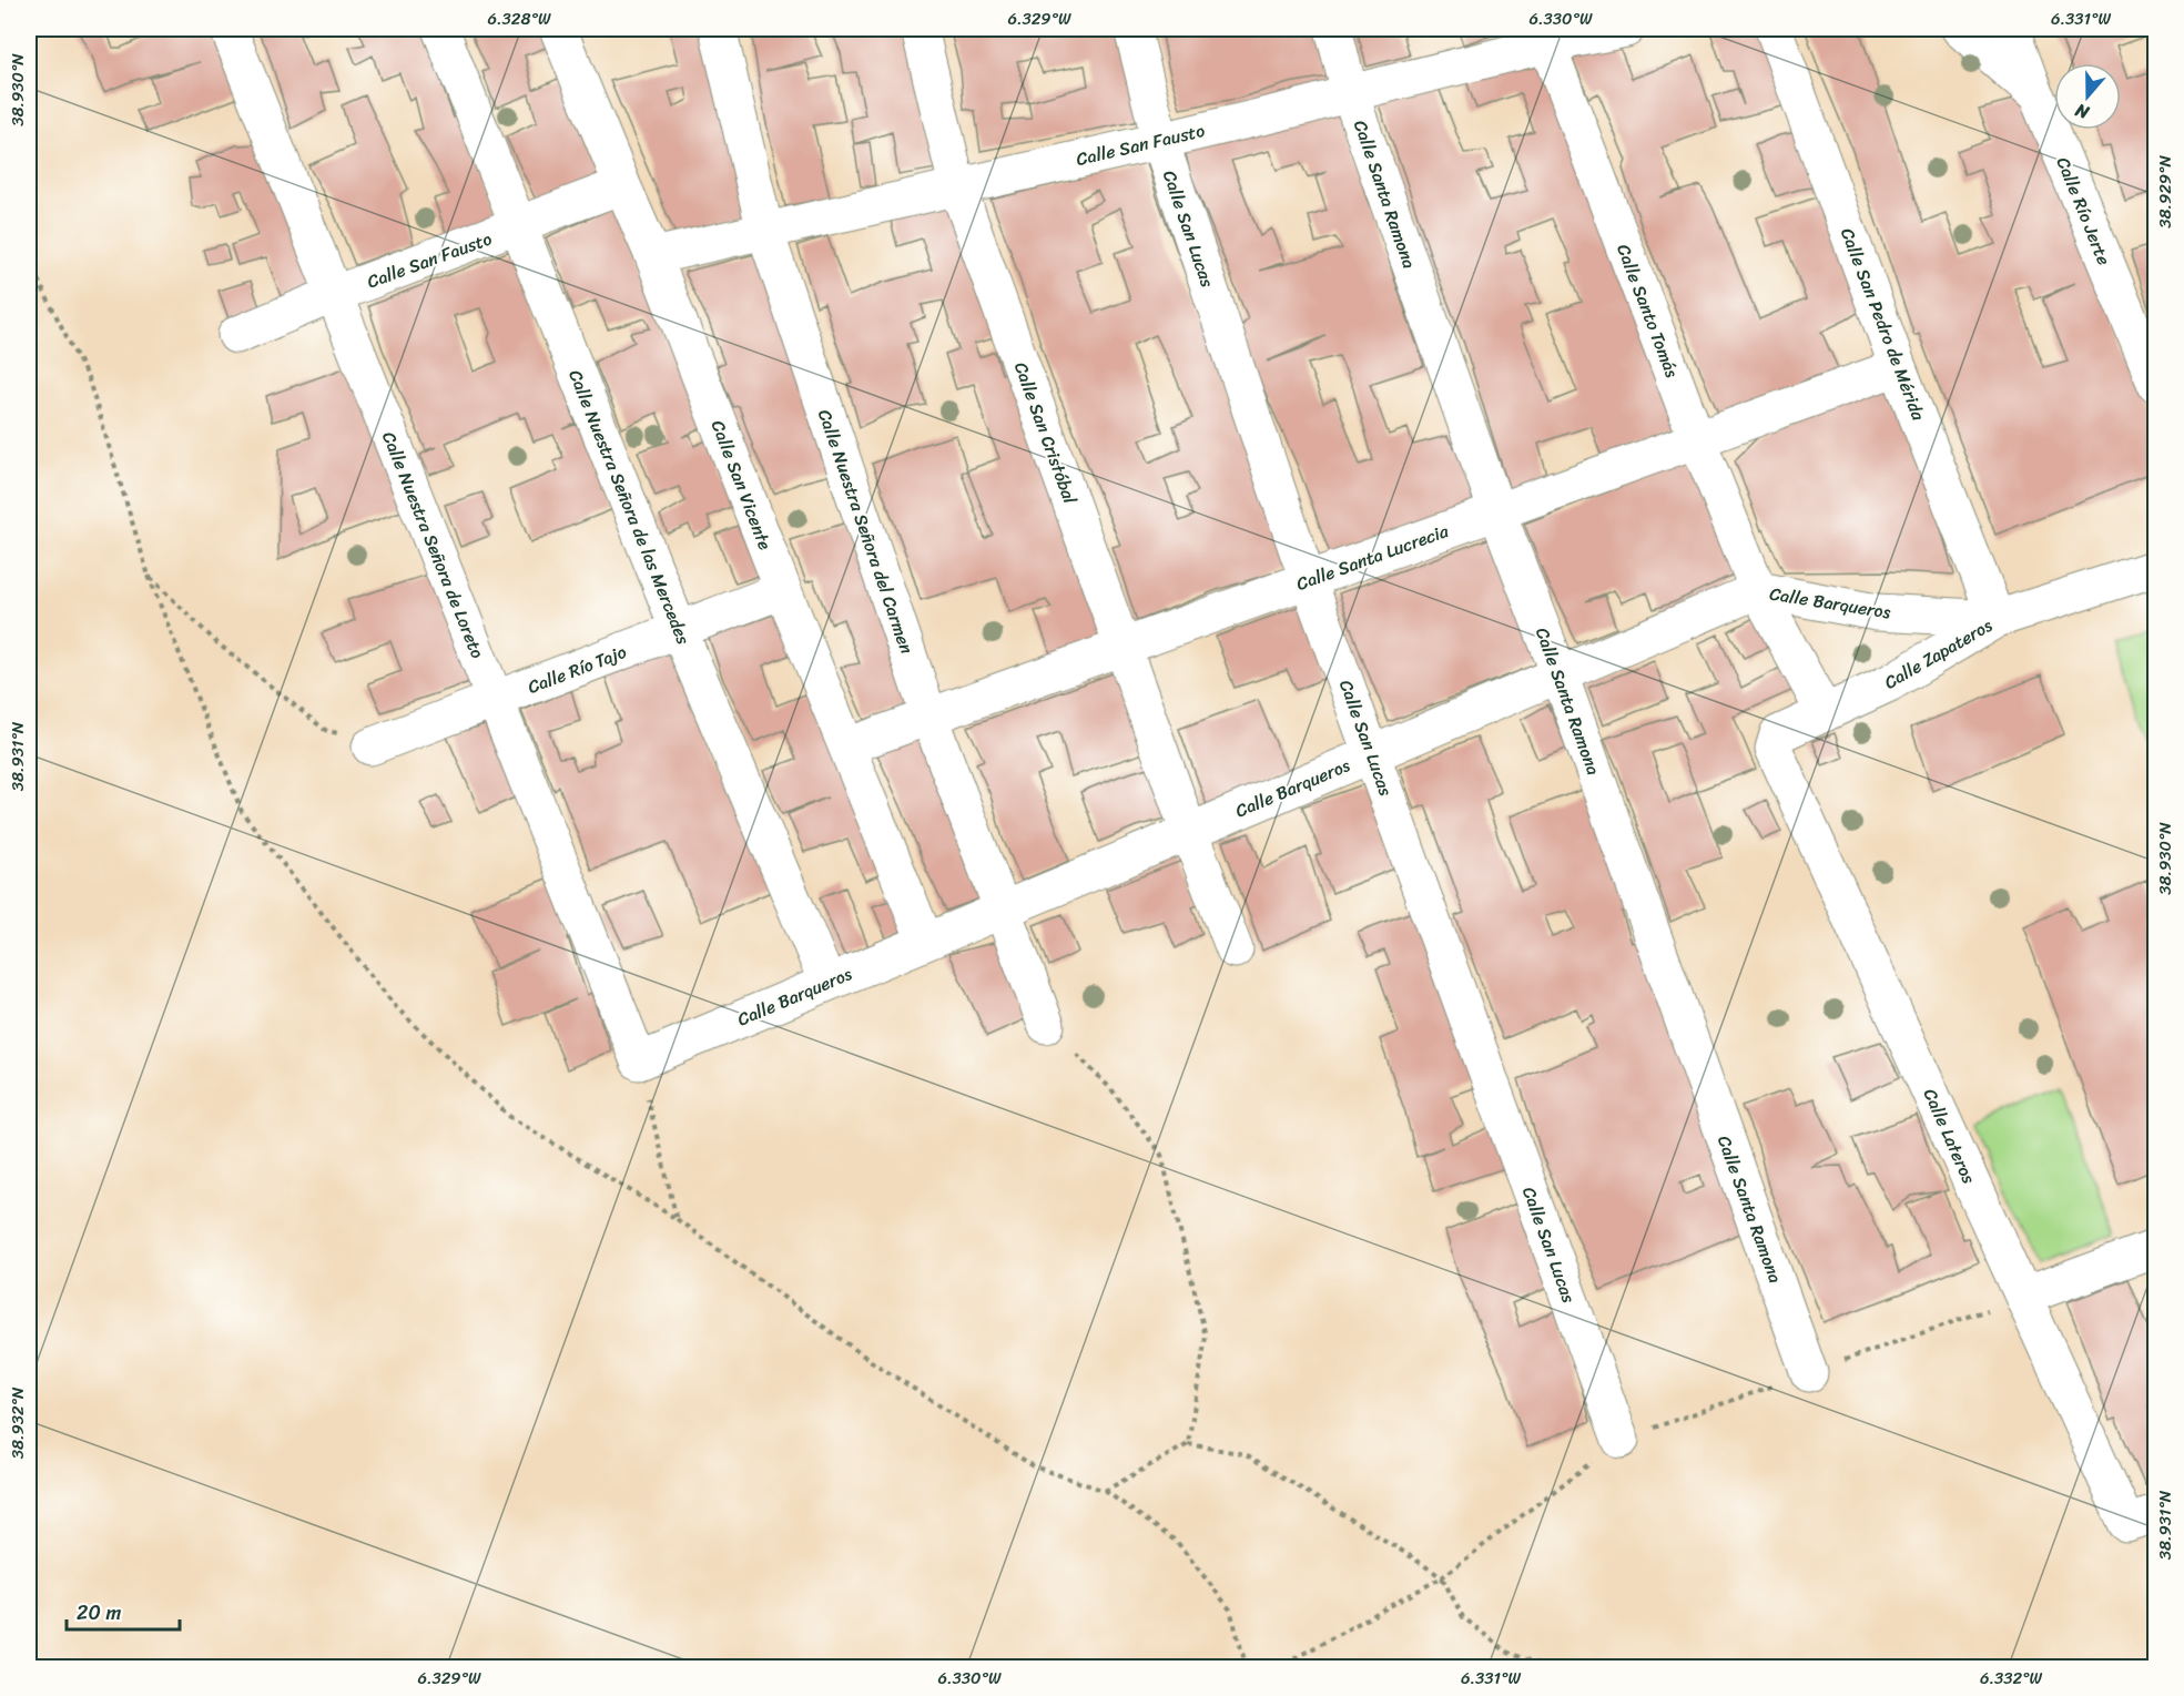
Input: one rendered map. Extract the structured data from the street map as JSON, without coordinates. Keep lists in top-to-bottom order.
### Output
{
  "streets": {
    "street": [
      "Calle San Fausto",
      "Calle Santa Ramona",
      "Calle Río Jerte",
      "Calle San Lucas",
      "Calle Santo Tomás",
      "Calle San Pedro de Mérida",
      "Calle San Cristóbal",
      "Calle San Vicente",
      "Calle Nuestra Señora de las Mercedes",
      "Calle Nuestra Señora del Carmen",
      "Calle Nuestra Señora de Loreto",
      "Calle Santa Lucrecia",
      "Calle Barqueros",
      "Calle Zapateros",
      "Calle Río Tajo",
      "Calle Lateros"
    ]
  },
  "crossings": [
    ["Calle San Fausto", "Calle Santa Ramona"],
    ["Calle San Fausto", "Calle San Lucas"],
    ["Calle San Fausto", "Calle Santo Tomás"],
    ["Calle San Fausto", "Calle San Cristóbal"],
    ["Calle San Fausto", "Calle San Vicente"],
    ["Calle San Fausto", "Calle Nuestra Señora de las Mercedes"],
    ["Calle San Fausto", "Calle Nuestra Señora del Carmen"],
    ["Calle San Fausto", "Calle Nuestra Señora de Loreto"],
    ["Calle Santa Ramona", "Calle Santa Lucrecia"],
    ["Calle Santa Ramona", "Calle Barqueros"],
    ["Calle San Lucas", "Calle Santa Lucrecia"],
    ["Calle San Lucas", "Calle Barqueros"],
    ["Calle Santo Tomás", "Calle Santa Lucrecia"],
    ["Calle Santo Tomás", "Calle Barqueros"],
    ["Calle Santo Tomás", "Calle Zapateros"],
    ["Calle San Pedro de Mérida", "Calle Santa Lucrecia"],
    ["Calle San Pedro de Mérida", "Calle Barqueros"],
    ["Calle San Pedro de Mérida", "Calle Zapateros"],
    ["Calle San Cristóbal", "Calle Santa Lucrecia"],
    ["Calle San Cristóbal", "Calle Barqueros"],
    ["Calle San Vicente", "Calle Santa Lucrecia"],
    ["Calle San Vicente", "Calle Barqueros"],
    ["Calle San Vicente", "Calle Río Tajo"],
    ["Calle Nuestra Señora de las Mercedes", "Calle Barqueros"],
    ["Calle Nuestra Señora de las Mercedes", "Calle Río Tajo"],
    ["Calle Nuestra Señora del Carmen", "Calle Santa Lucrecia"],
    ["Calle Nuestra Señora del Carmen", "Calle Barqueros"],
    ["Calle Nuestra Señora de Loreto", "Calle Barqueros"],
    ["Calle Nuestra Señora de Loreto", "Calle Río Tajo"],
    ["Calle Barqueros", "Calle Zapateros"],
    ["Calle Zapateros", "Calle Lateros"]
  ],
  "scale_bar": "20 m",
  "north": "bottom",
  "coordinates": [
    "6.328°W",
    "6.329°W",
    "6.330°W",
    "6.331°W",
    "38.930°N",
    "38.929°N",
    "38.931°N",
    "38.932°N",
    "6.332°W"
  ]
}
